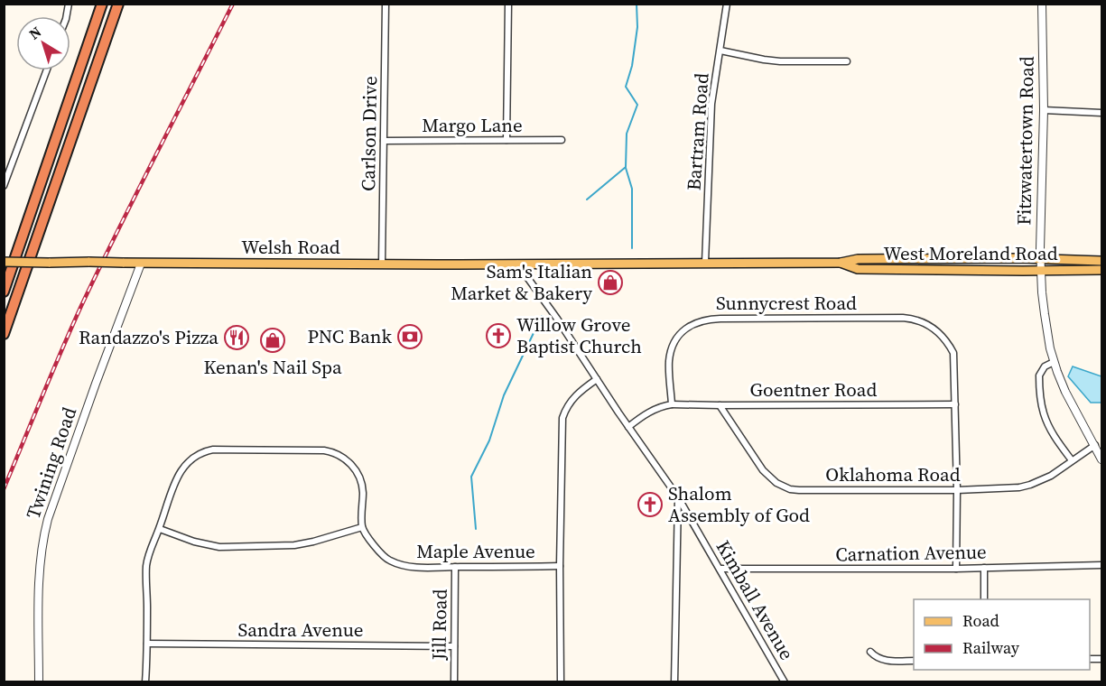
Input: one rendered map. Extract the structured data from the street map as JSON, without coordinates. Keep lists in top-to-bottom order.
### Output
{
  "streets": {
    "main road": ["Welsh Road", "West Moreland Road"],
    "street": [
      "Margo Lane",
      "Bartram Road",
      "Carlson Drive",
      "Fitzwatertown Road",
      "Sunnycrest Road",
      "Goentner Road",
      "Twining Road",
      "Oklahoma Road",
      "Maple Avenue",
      "Carnation Avenue",
      "Kimball Avenue",
      "Jill Road",
      "Sandra Avenue"
    ]
  },
  "crossings": [
    ["Margo Lane", "Carlson Drive"],
    ["Bartram Road", "West Moreland Road"],
    ["Carlson Drive", "Welsh Road"],
    ["Fitzwatertown Road", "West Moreland Road"],
    ["Fitzwatertown Road", "Oklahoma Road"],
    ["Welsh Road", "West Moreland Road"],
    ["Welsh Road", "Twining Road"],
    ["Welsh Road", "Kimball Avenue"],
    ["Sunnycrest Road", "Goentner Road"],
    ["Sunnycrest Road", "Oklahoma Road"],
    ["Sunnycrest Road", "Carnation Avenue"],
    ["Goentner Road", "Oklahoma Road"],
    ["Maple Avenue", "Jill Road"],
    ["Carnation Avenue", "Kimball Avenue"],
    ["Jill Road", "Sandra Avenue"]
  ],
  "places": {
    "shop": ["Sam's Italian Market & Bakery", "Kenan's Nail Spa"],
    "church": ["Willow Grove Baptist Church", "Shalom Assembly of God"],
    "bank": ["PNC Bank"],
    "restaurant": ["Randazzo's Pizza"]
  },
  "legend": ["Road", "Railway"],
  "north": "top left"
}
